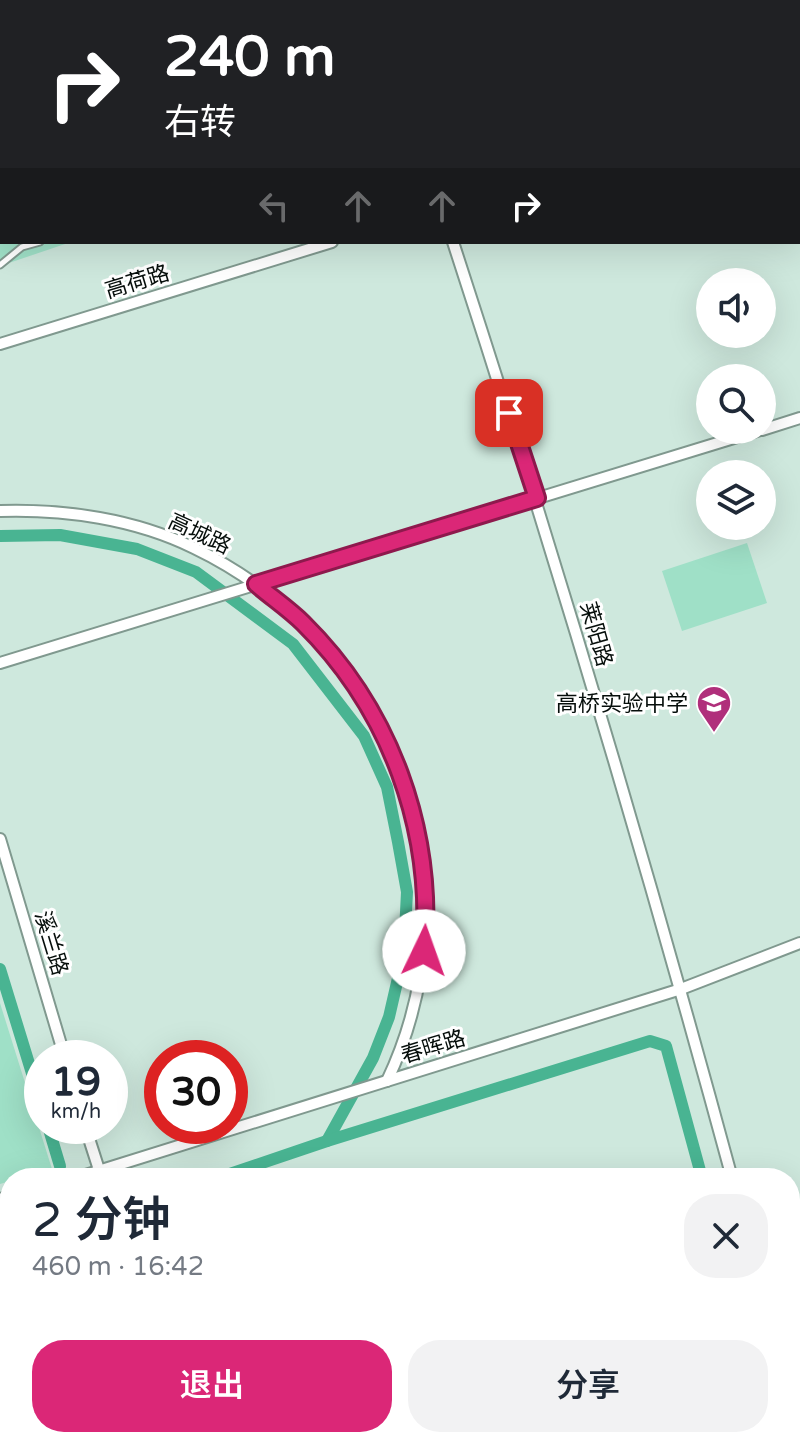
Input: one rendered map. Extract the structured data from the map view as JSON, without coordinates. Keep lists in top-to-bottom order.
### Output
{
  "streets": {
    "street": [
      "高荷路",
      "高城路",
      "莱阳路",
      "溪兰路",
      "春晖路"
    ]
  },
  "crossings": [
    ["高城路", "春晖路"],
    ["莱阳路", "春晖路"]
  ],
  "places": {
    "school or university": ["高桥实验中学"]
  },
  "page": {
    "turn": ["240 m", "右转"],
    "speed": "19 km/h",
    "limit": "30",
    "heading": ["2 分钟", "460 m · 16:42"],
    "buttons": ["退出", "分享"]
  }
}
